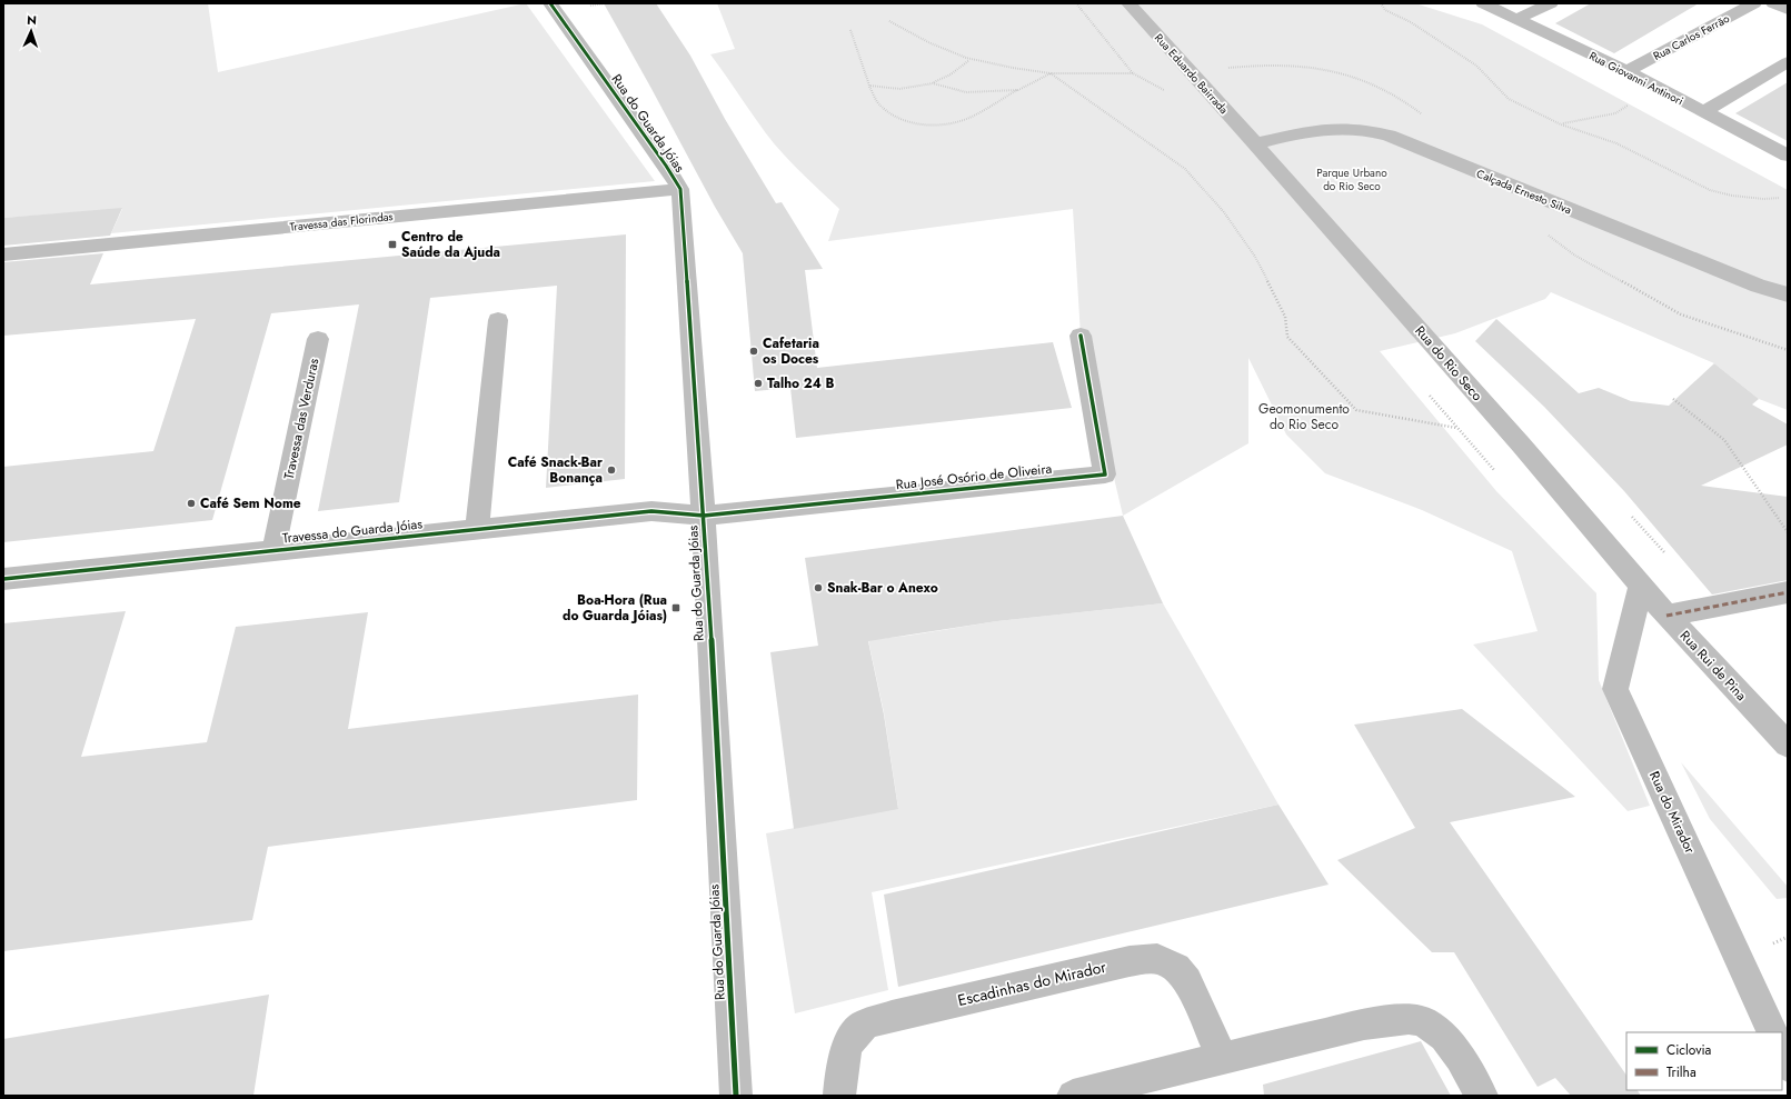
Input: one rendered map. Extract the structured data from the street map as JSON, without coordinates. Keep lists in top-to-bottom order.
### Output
{
  "streets": {
    "street": [
      "Rua Carlos Ferrão",
      "Rua Eduardo Bairrada",
      "Rua Giovanni Antinori",
      "Rua do Guarda Jóias",
      "Calçada Ernesto Silva",
      "Travessa das Florindas",
      "Rua do Rio Seco",
      "Travessa das Verduras",
      "Rua José Osório de Oliveira",
      "Travessa do Guarda Jóias",
      "Rua Rui de Pina",
      "Rua do Mirador",
      "Escadinhas do Mirador"
    ]
  },
  "crossings": [
    ["Rua Carlos Ferrão", "Rua Giovanni Antinori"],
    ["Rua Eduardo Bairrada", "Calçada Ernesto Silva"],
    ["Rua Eduardo Bairrada", "Rua do Rio Seco"],
    ["Rua do Guarda Jóias", "Travessa das Florindas"],
    ["Rua do Guarda Jóias", "Rua José Osório de Oliveira"],
    ["Rua do Guarda Jóias", "Travessa do Guarda Jóias"],
    ["Calçada Ernesto Silva", "Rua do Rio Seco"],
    ["Rua do Rio Seco", "Rua Rui de Pina"],
    ["Rua do Rio Seco", "Rua do Mirador"],
    ["Travessa das Verduras", "Travessa do Guarda Jóias"],
    ["Rua José Osório de Oliveira", "Travessa do Guarda Jóias"],
    ["Rua Rui de Pina", "Rua do Mirador"]
  ],
  "parks": ["Parque Urbano do Rio Seco", "Geomonumento do Rio Seco"],
  "places": {
    "transit": ["Centro de Saúde da Ajuda", "Boa-Hora (Rua do Guarda Jóias)"],
    "other": [
      "Cafetaria os Doces",
      "Talho 24 B",
      "Café Snack-Bar Bonança",
      "Café Sem Nome",
      "Snak-Bar o Anexo"
    ]
  },
  "legend": ["Ciclovia", "Trilha"],
  "north": "top"
}
